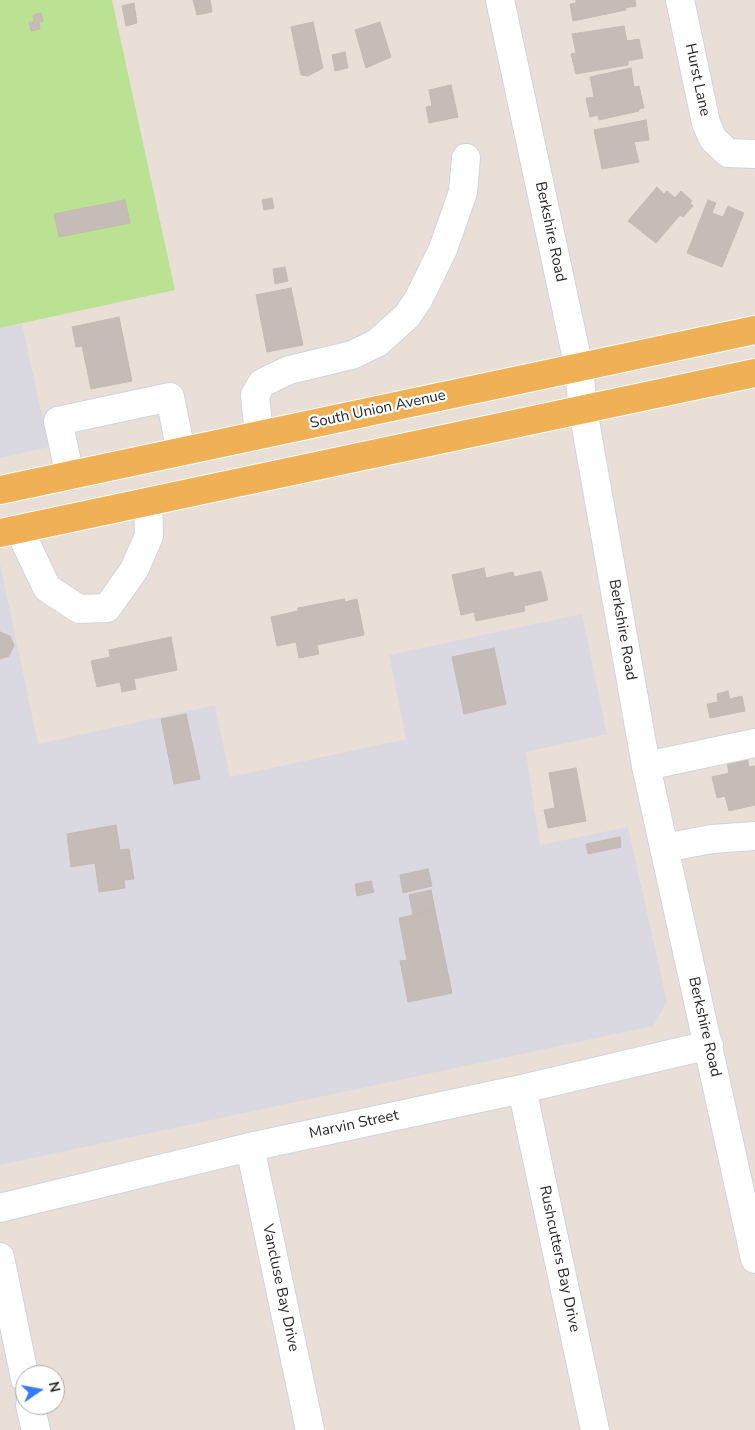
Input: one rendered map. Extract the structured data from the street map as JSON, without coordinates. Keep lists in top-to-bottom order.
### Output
{
  "streets": {
    "main road": ["South Union Avenue"],
    "street": [
      "Hurst Lane",
      "Berkshire Road",
      "Marvin Street",
      "Rushcutters Bay Drive",
      "Vancluse Bay Drive"
    ]
  },
  "crossings": [
    ["Berkshire Road", "South Union Avenue"],
    ["Berkshire Road", "Marvin Street"],
    ["Marvin Street", "Rushcutters Bay Drive"],
    ["Marvin Street", "Vancluse Bay Drive"]
  ],
  "north": "right"
}
